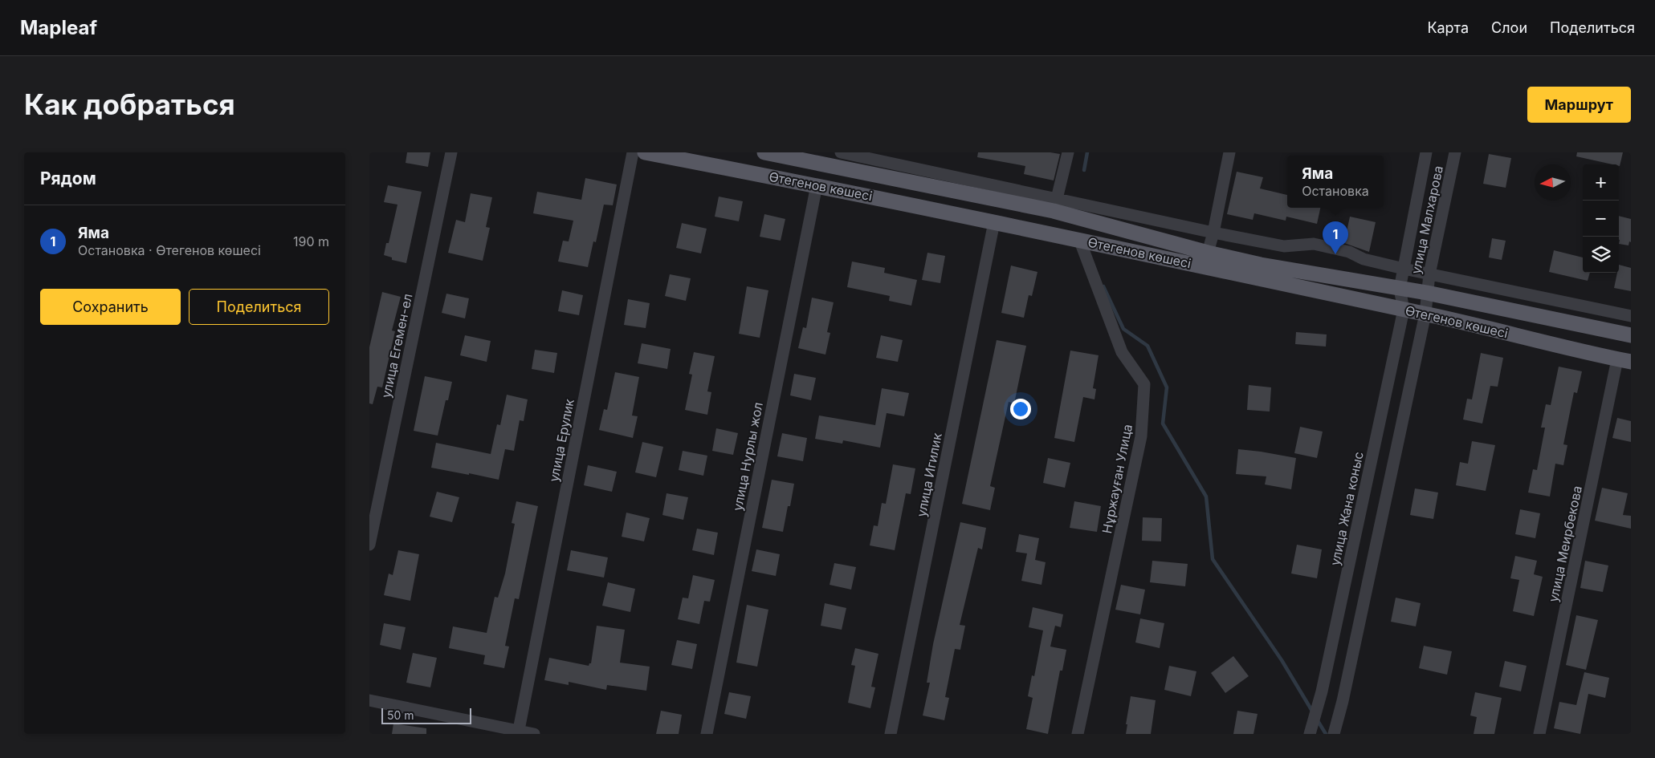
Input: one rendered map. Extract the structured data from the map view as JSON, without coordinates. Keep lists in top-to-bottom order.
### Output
{
  "streets": {
    "main road": ["Өтегенов көшесі"],
    "street": [
      "улица Малхарова",
      "улица Егемен-ел",
      "улица Ерулик",
      "улица Нурлы жол",
      "улица Игилик",
      "Нұржауған Улица",
      "улица Жана коныс",
      "улица Меирбекова"
    ]
  },
  "crossings": [
    ["Өтегенов көшесі", "улица Малхарова"],
    ["Өтегенов көшесі", "улица Нурлы жол"],
    ["Өтегенов көшесі", "улица Игилик"],
    ["Өтегенов көшесі", "Нұржауған Улица"],
    ["Өтегенов көшесі", "улица Жана коныс"],
    ["Өтегенов көшесі", "улица Меирбекова"],
    ["улица Малхарова", "улица Жана коныс"]
  ],
  "scale_bar": "50 m",
  "north": "left",
  "page": {
    "header": "Mapleaf",
    "nav": ["Карта", "Слои", "Поделиться"],
    "buttons": [
      "Маршрут",
      ["Сохранить", "Поделиться"]
    ],
    "title": "Как добраться",
    "heading": "Рядом",
    "popup": ["Яма", "Остановка"],
    "map_buttons": ["+", "−"],
    "list": [
      {
        "mark": "1",
        "name": "Яма",
        "note": "Остановка · Өтегенов көшесі",
        "value": "190 m"
      }
    ],
    "pins": "1",
    "scale": "50 m"
  }
}
